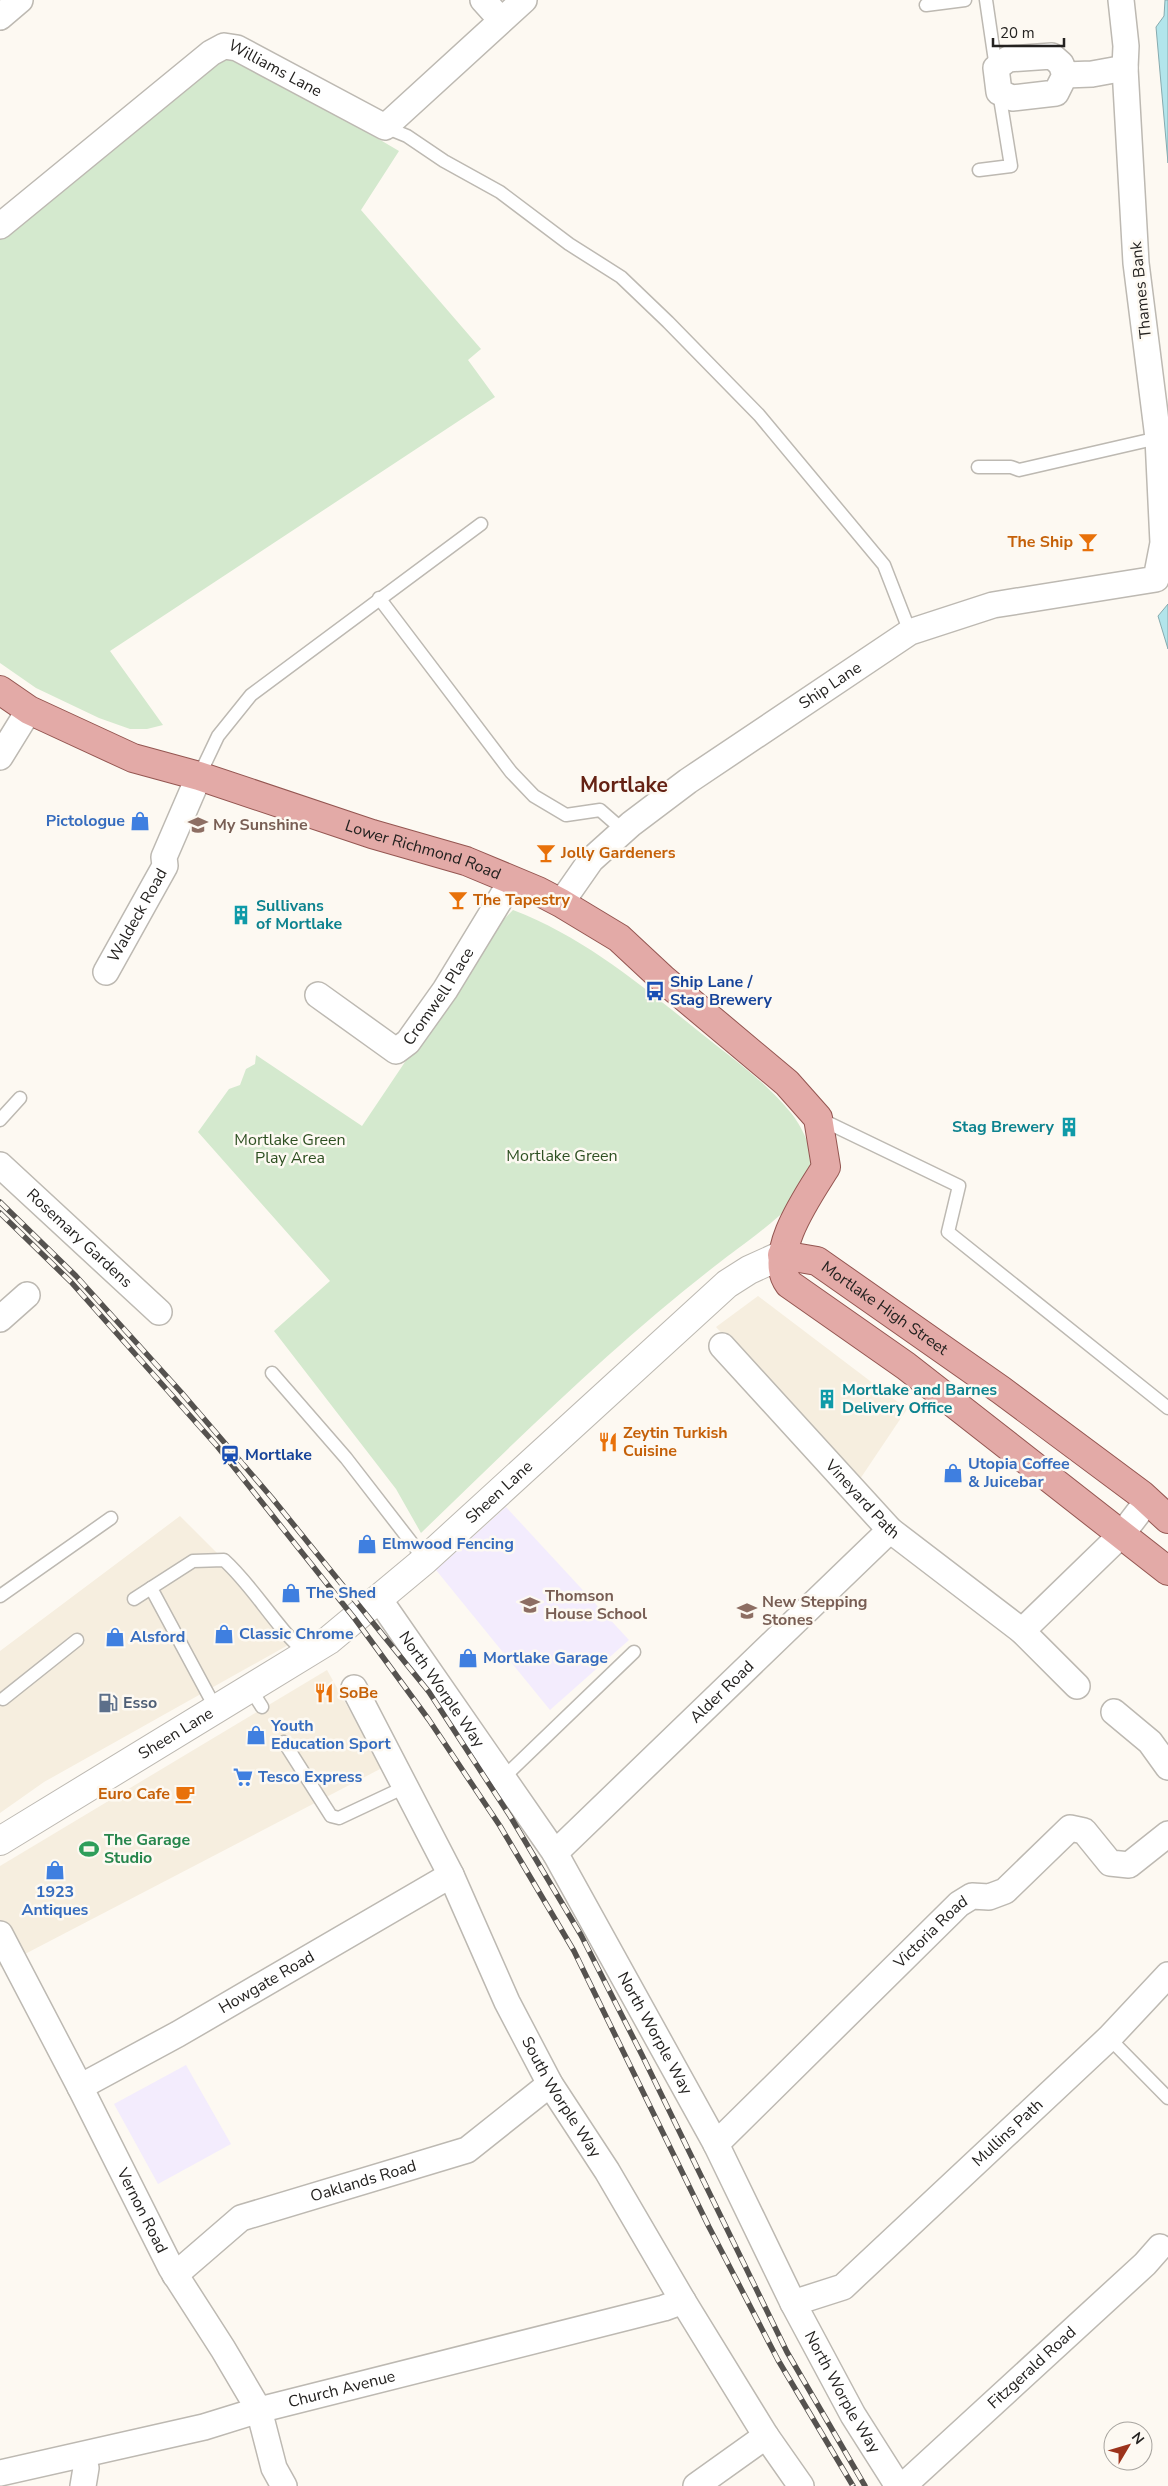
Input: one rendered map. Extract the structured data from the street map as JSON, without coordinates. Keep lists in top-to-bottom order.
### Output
{
  "streets": {
    "main road": ["Lower Richmond Road", "Mortlake High Street", "Sheen Lane"],
    "street": [
      "Williams Lane",
      "Thames Bank",
      "Ship Lane",
      "Waldeck Road",
      "Cromwell Place",
      "Rosemary Gardens",
      "Vineyard Path",
      "North Worple Way",
      "Alder Road",
      "Victoria Road",
      "Howgate Road",
      "South Worple Way",
      "Mullins Path",
      "Oaklands Road",
      "Vernon Road",
      "Fitzgerald Road",
      "Church Avenue"
    ]
  },
  "crossings": [
    ["Thames Bank", "Ship Lane"],
    ["Ship Lane", "Lower Richmond Road"],
    ["Lower Richmond Road", "Waldeck Road"],
    ["Lower Richmond Road", "Cromwell Place"],
    ["Mortlake High Street", "Sheen Lane"],
    ["Sheen Lane", "North Worple Way"],
    ["Vineyard Path", "Alder Road"],
    ["North Worple Way", "Alder Road"],
    ["North Worple Way", "Victoria Road"],
    ["North Worple Way", "Mullins Path"],
    ["Howgate Road", "South Worple Way"],
    ["Howgate Road", "Vernon Road"],
    ["South Worple Way", "Oaklands Road"],
    ["South Worple Way", "Church Avenue"],
    ["Oaklands Road", "Vernon Road"],
    ["Vernon Road", "Church Avenue"]
  ],
  "districts": ["Mortlake"],
  "parks": ["Mortlake Green Play Area", "Mortlake Green"],
  "places": {
    "bar": ["The Ship", "Jolly Gardeners", "The Tapestry"],
    "shop": [
      "Pictologue",
      "Utopia Coffee & Juicebar",
      "Elmwood Fencing",
      "The Shed",
      "Classic Chrome",
      "Alsford",
      "Mortlake Garage",
      "Youth Education Sport",
      "1923 Antiques"
    ],
    "school or university": ["My Sunshine", "Thomson House School", "New Stepping Stones"],
    "building": ["Sullivans of Mortlake", "Stag Brewery", "Mortlake and Barnes Delivery Office"],
    "bus stop": ["Ship Lane / Stag Brewery"],
    "restaurant": ["Zeytin Turkish Cuisine", "SoBe"],
    "station": ["Mortlake"],
    "fuel station": ["Esso"],
    "supermarket": ["Tesco Express"],
    "cafe": ["Euro Cafe"],
    "sports": ["The Garage Studio"]
  },
  "scale_bar": "20 m",
  "north": "top right"
}
